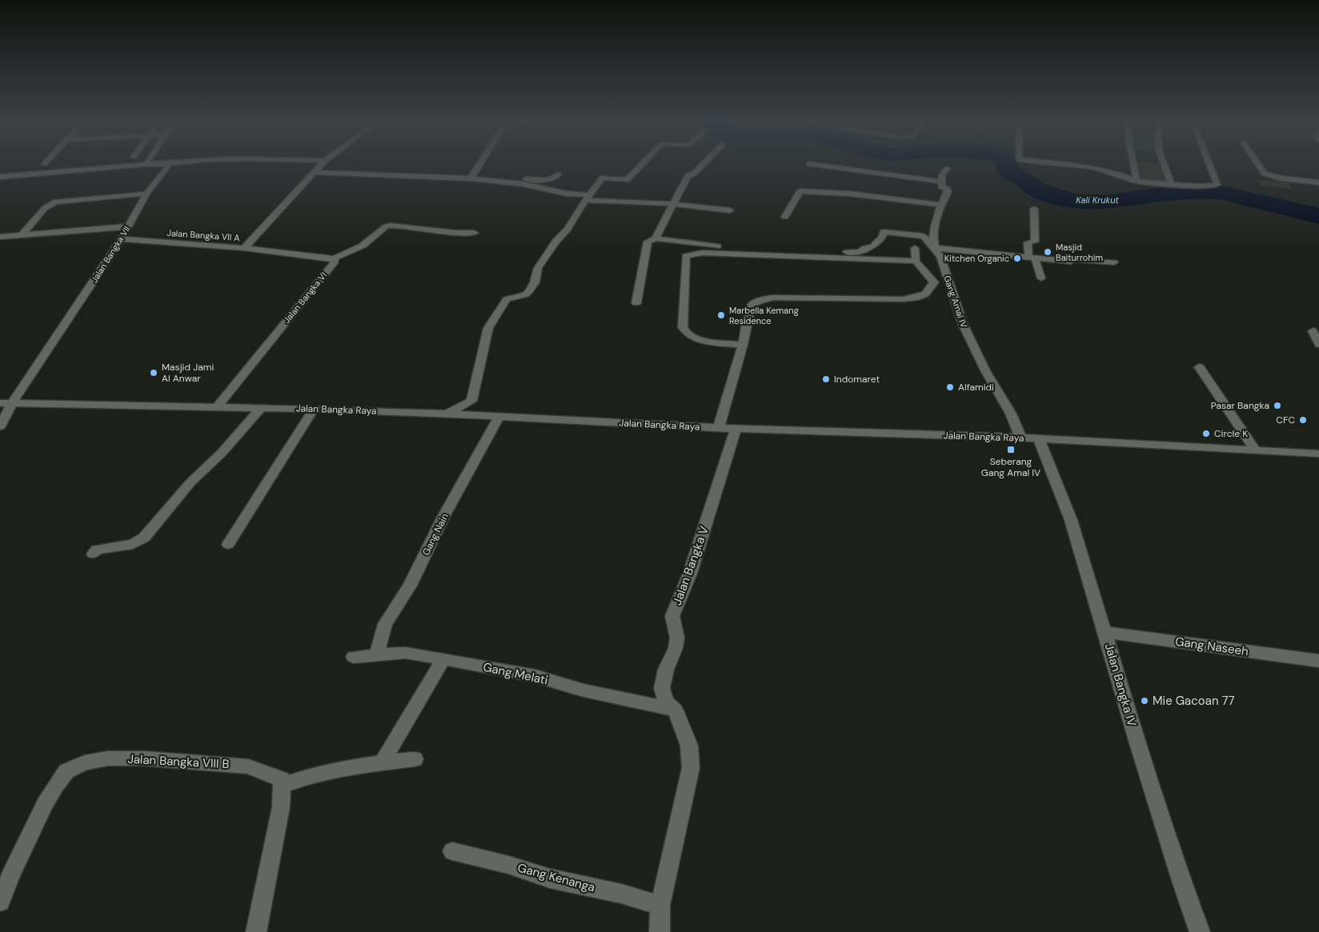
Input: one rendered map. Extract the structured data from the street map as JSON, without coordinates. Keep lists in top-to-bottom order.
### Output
{
  "streets": {
    "street": [
      "Jalan Bangka VII A",
      "Jalan Bangka VII",
      "Jalan Bangka VI",
      "Gang Amal IV",
      "Jalan Bangka Raya",
      "Gang Nain",
      "Jalan Bangka V",
      "Gang Naseeh",
      "Gang Melati",
      "Jalan Bangka IV",
      "Jalan Bangka VIII B",
      "Gang Kenanga"
    ]
  },
  "crossings": [
    ["Jalan Bangka VII A", "Jalan Bangka VII"],
    ["Jalan Bangka VII A", "Jalan Bangka VI"],
    ["Jalan Bangka VII", "Jalan Bangka Raya"],
    ["Jalan Bangka VI", "Jalan Bangka Raya"],
    ["Gang Amal IV", "Jalan Bangka Raya"],
    ["Jalan Bangka Raya", "Gang Nain"],
    ["Jalan Bangka Raya", "Jalan Bangka V"],
    ["Jalan Bangka Raya", "Jalan Bangka IV"],
    ["Gang Nain", "Gang Melati"],
    ["Jalan Bangka V", "Gang Melati"],
    ["Jalan Bangka V", "Gang Kenanga"],
    ["Gang Naseeh", "Jalan Bangka IV"]
  ],
  "water": ["Kali Krukut"],
  "places": {
    "other": [
      "Masjid Baiturrohim",
      "Kitchen Organic",
      "Marbella Kemang Residence",
      "Masjid Jami Al Anwar",
      "Indomaret",
      "Alfamidi",
      "Pasar Bangka",
      "CFC",
      "Circle K",
      "Mie Gacoan 77"
    ],
    "transit": ["Seberang Gang Amal IV"]
  }
}
